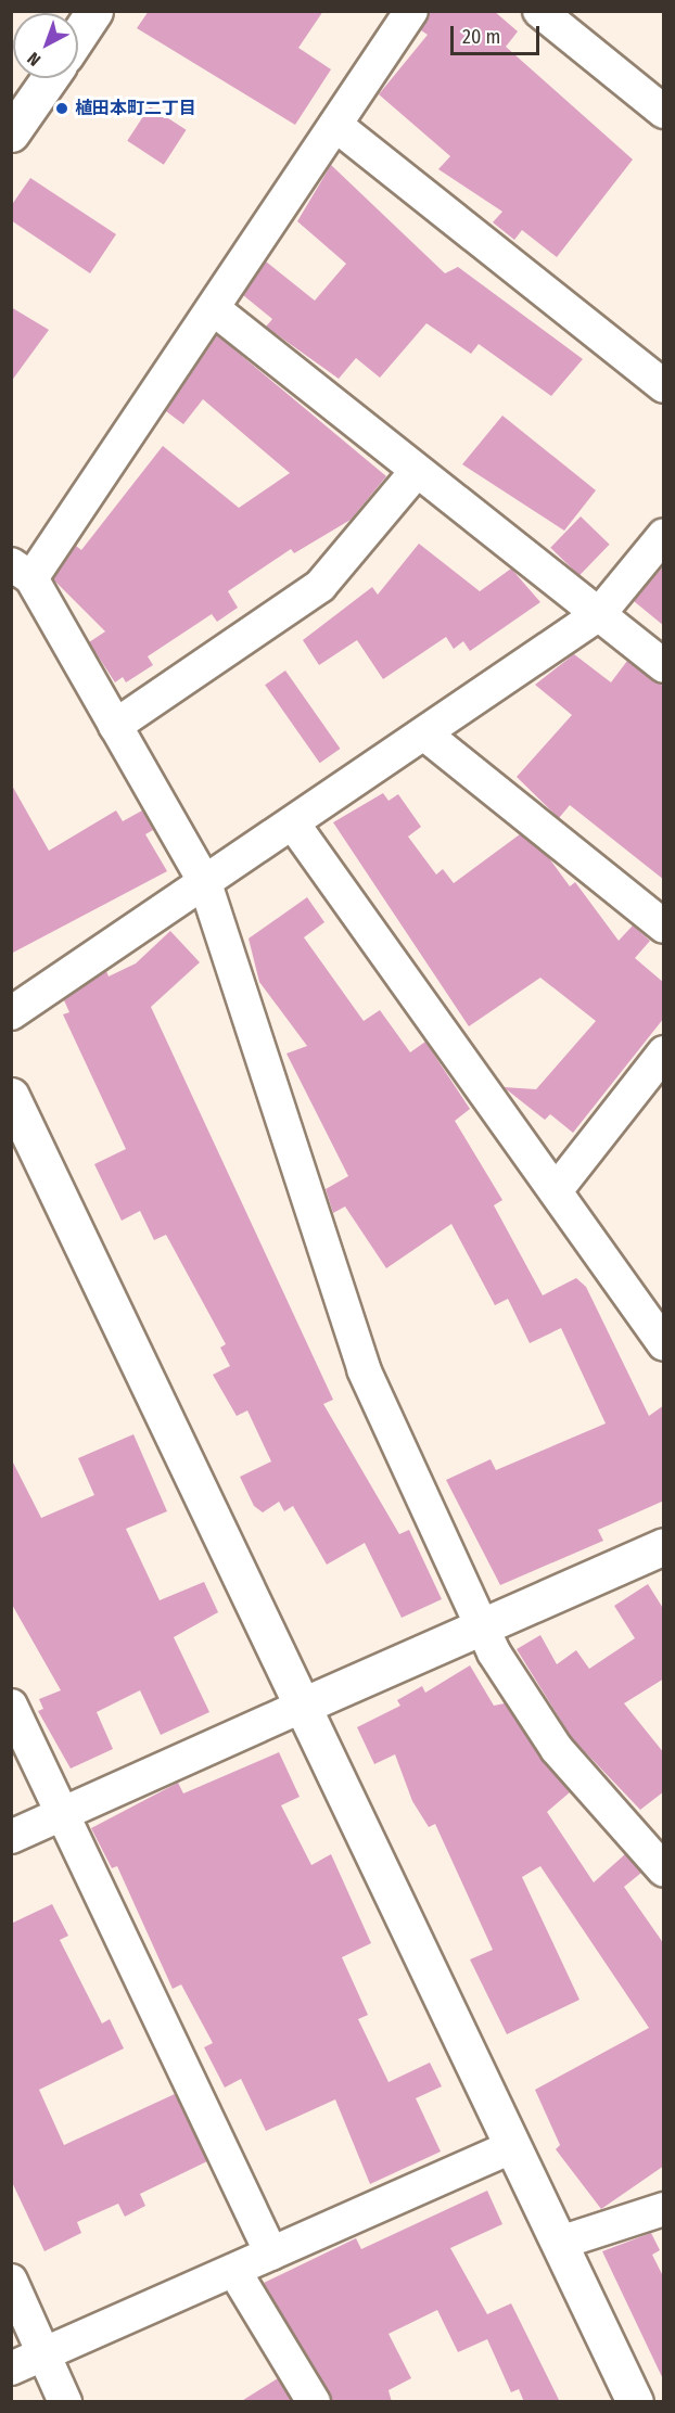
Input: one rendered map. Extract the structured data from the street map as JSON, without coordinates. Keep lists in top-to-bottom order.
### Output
{
  "places": ["植田本町二丁目"],
  "scale_bar": "20 m",
  "north": "bottom left"
}
